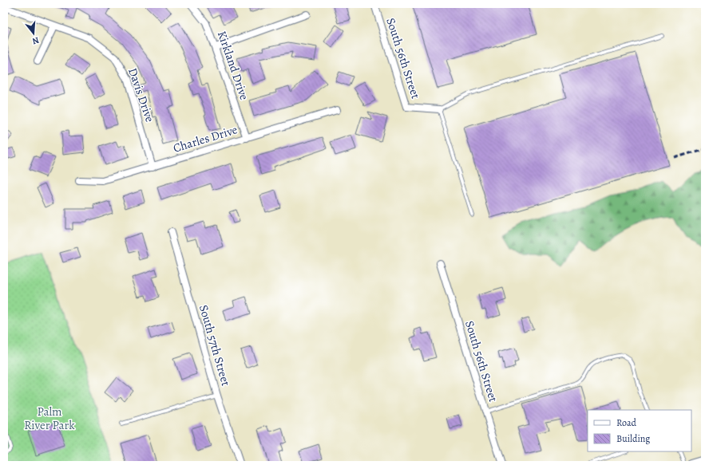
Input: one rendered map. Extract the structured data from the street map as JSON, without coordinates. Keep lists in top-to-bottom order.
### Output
{
  "streets": {
    "street": [
      "South 56th Street",
      "Kirkland Drive",
      "Davis Drive",
      "Charles Drive",
      "South 57th Street"
    ]
  },
  "crossings": [
    ["Kirkland Drive", "Charles Drive"],
    ["Davis Drive", "Charles Drive"]
  ],
  "parks": ["Palm River Park"],
  "legend": ["Road", "Building"],
  "north": "bottom"
}
